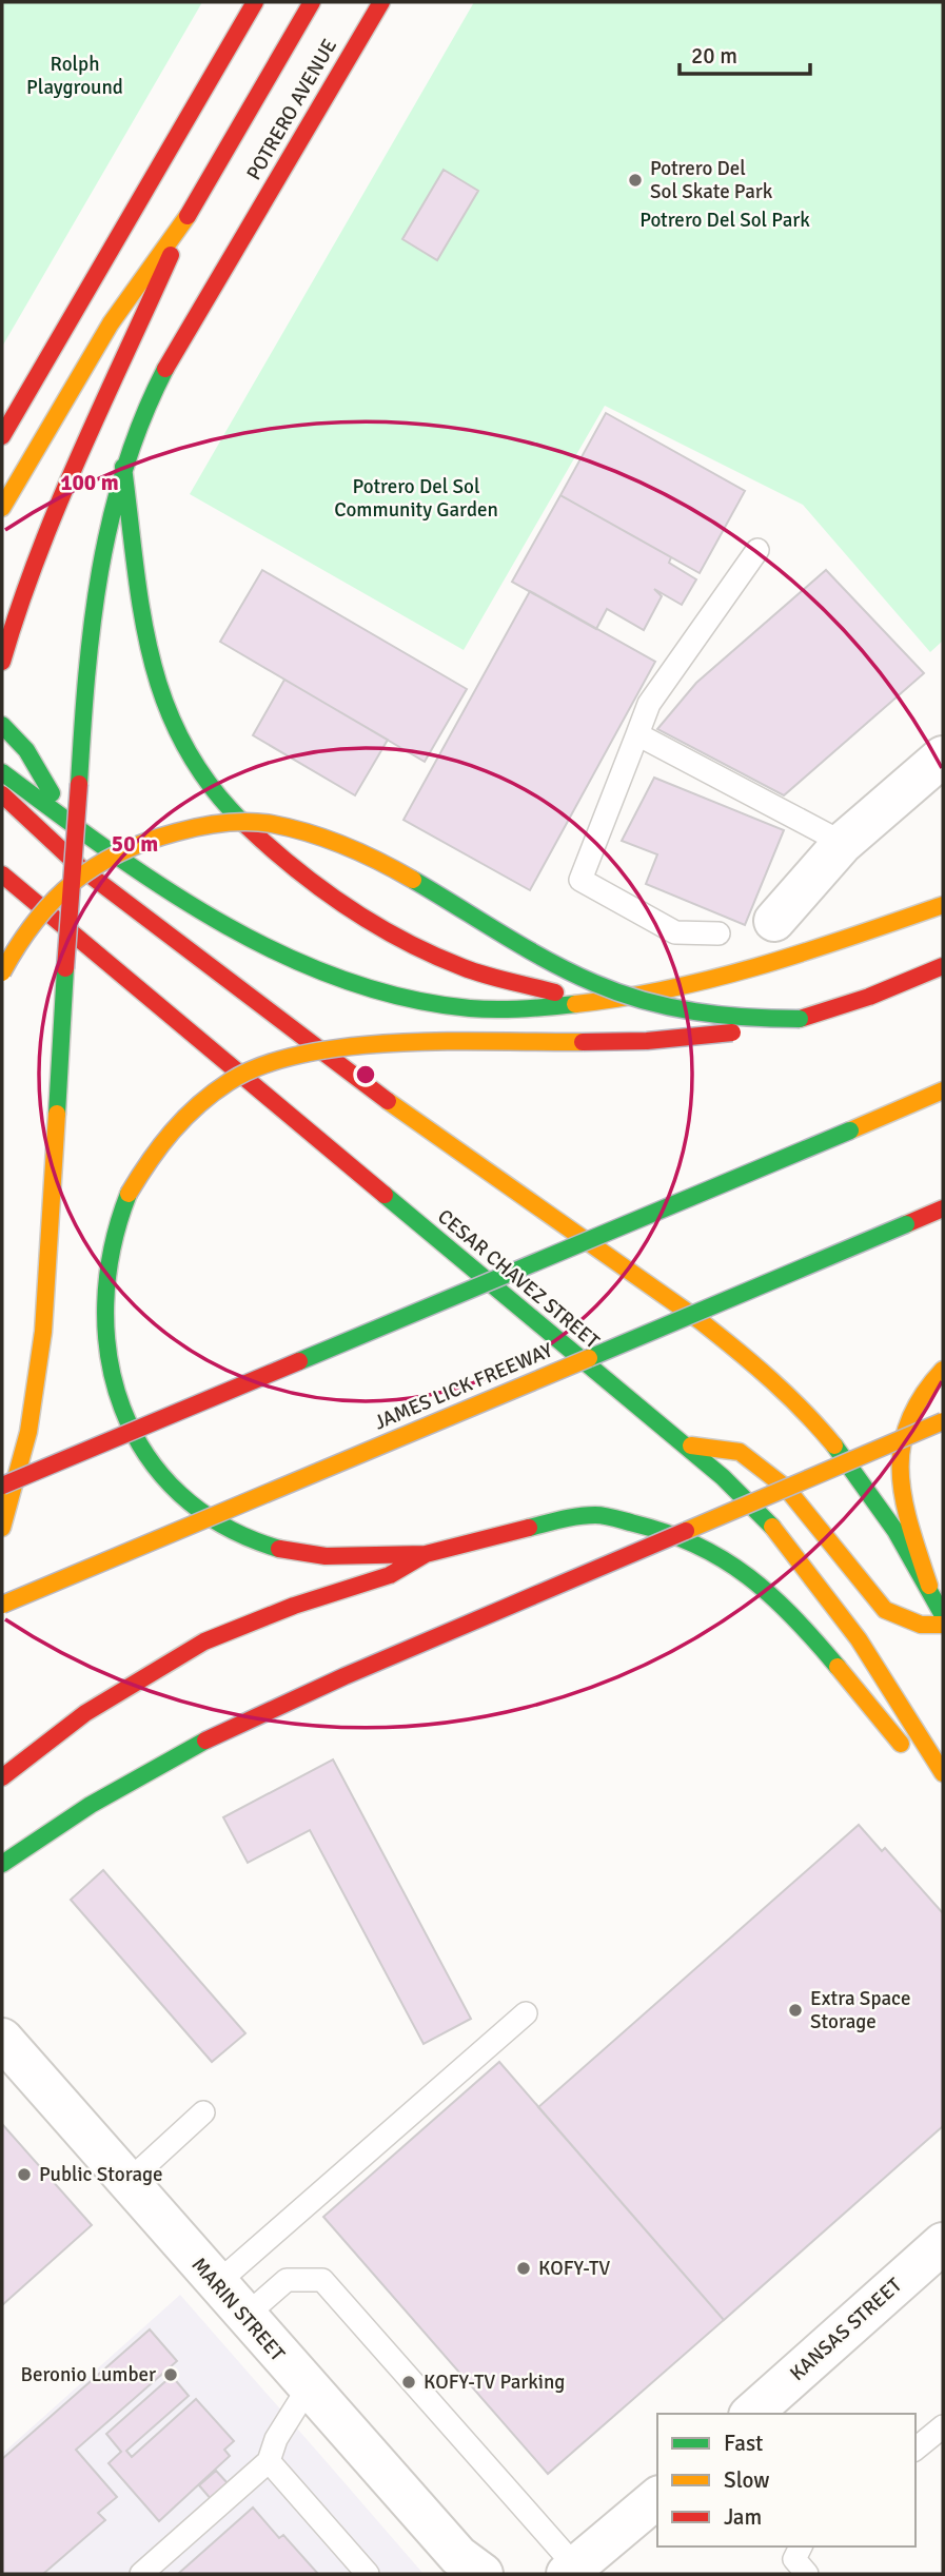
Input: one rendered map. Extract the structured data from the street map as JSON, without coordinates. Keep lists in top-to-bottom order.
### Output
{
  "streets": {
    "main road": ["POTRERO AVENUE", "CESAR CHAVEZ STREET", "JAMES LICK FREEWAY"],
    "street": ["MARIN STREET", "KANSAS STREET"]
  },
  "parks": ["Rolph Playground", "Potrero Del Sol Park", "Potrero Del Sol Community Garden"],
  "places": [
    "Potrero Del Sol Skate Park",
    "Extra Space Storage",
    "Public Storage",
    "KOFY-TV",
    "Beronio Lumber",
    "KOFY-TV Parking"
  ],
  "legend": ["Fast", "Slow", "Jam"],
  "scale_bar": "20 m",
  "rings": ["100 m", "50 m"]
}
